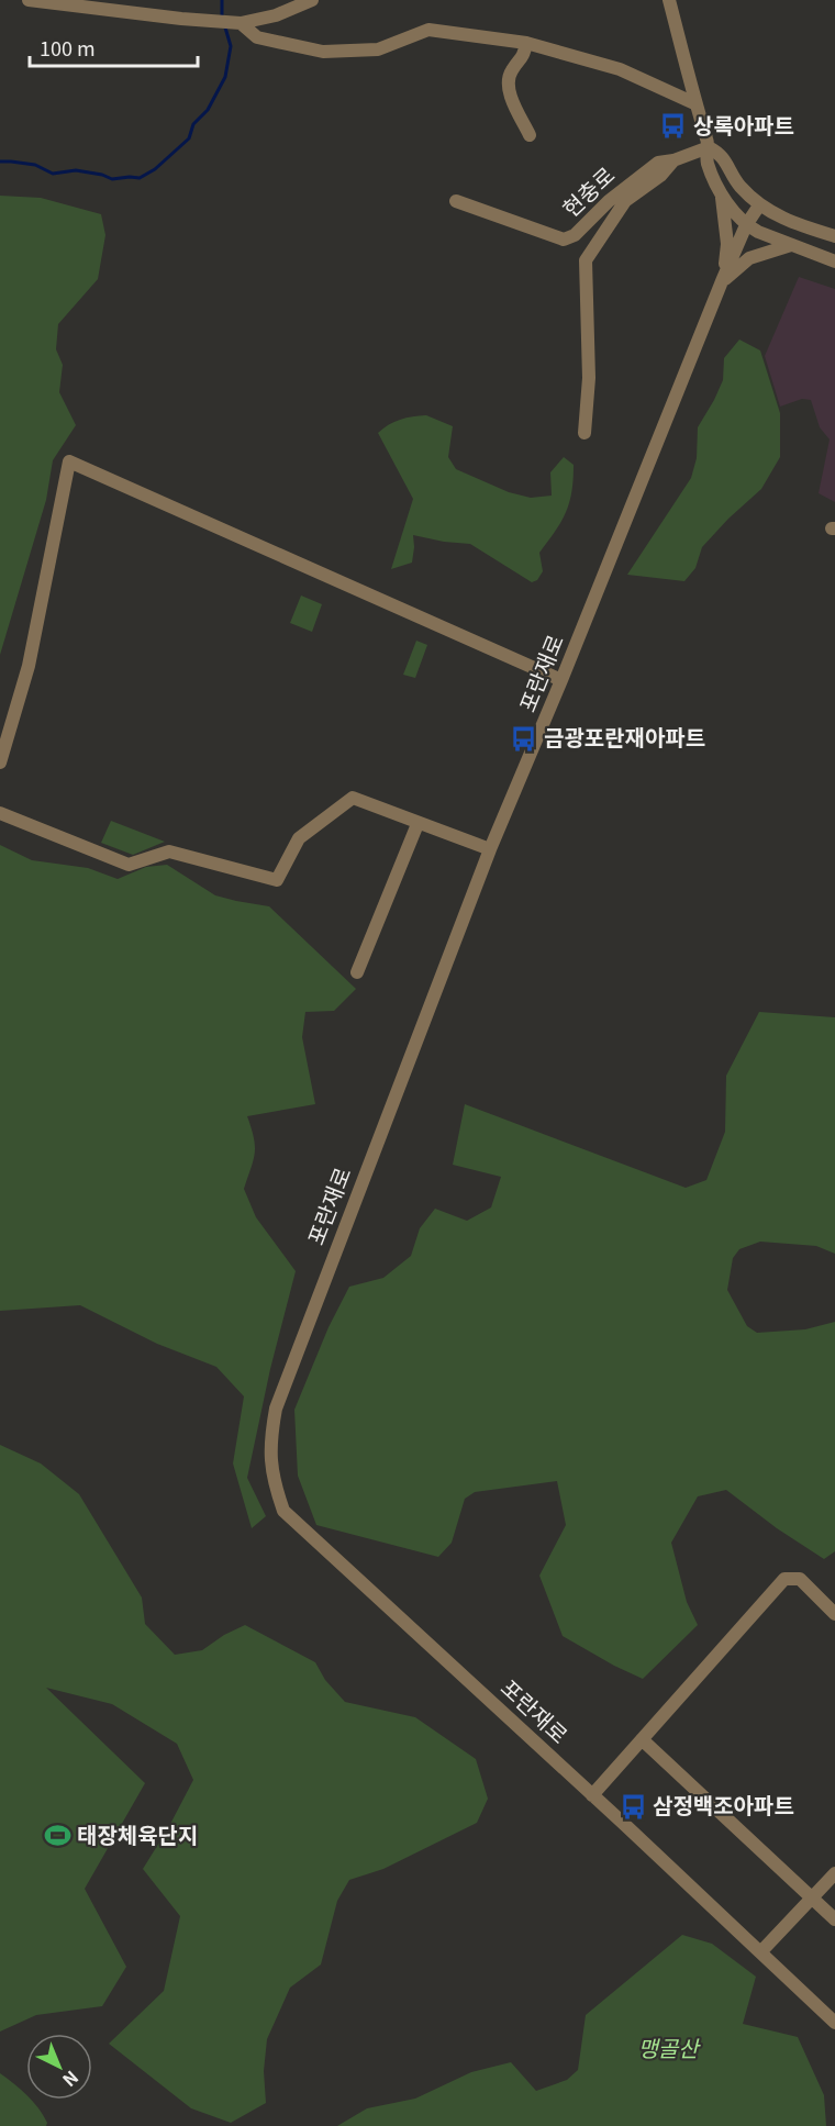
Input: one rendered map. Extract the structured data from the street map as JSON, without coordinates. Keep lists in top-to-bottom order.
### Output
{
  "streets": {
    "street": ["현충로", "포란재로"]
  },
  "parks": ["맹골산"],
  "places": {
    "bus stop": ["상록아파트", "금광포란재아파트", "삼정백조아파트"],
    "sports": ["태장체육단지"]
  },
  "scale_bar": "100 m",
  "north": "bottom right"
}
